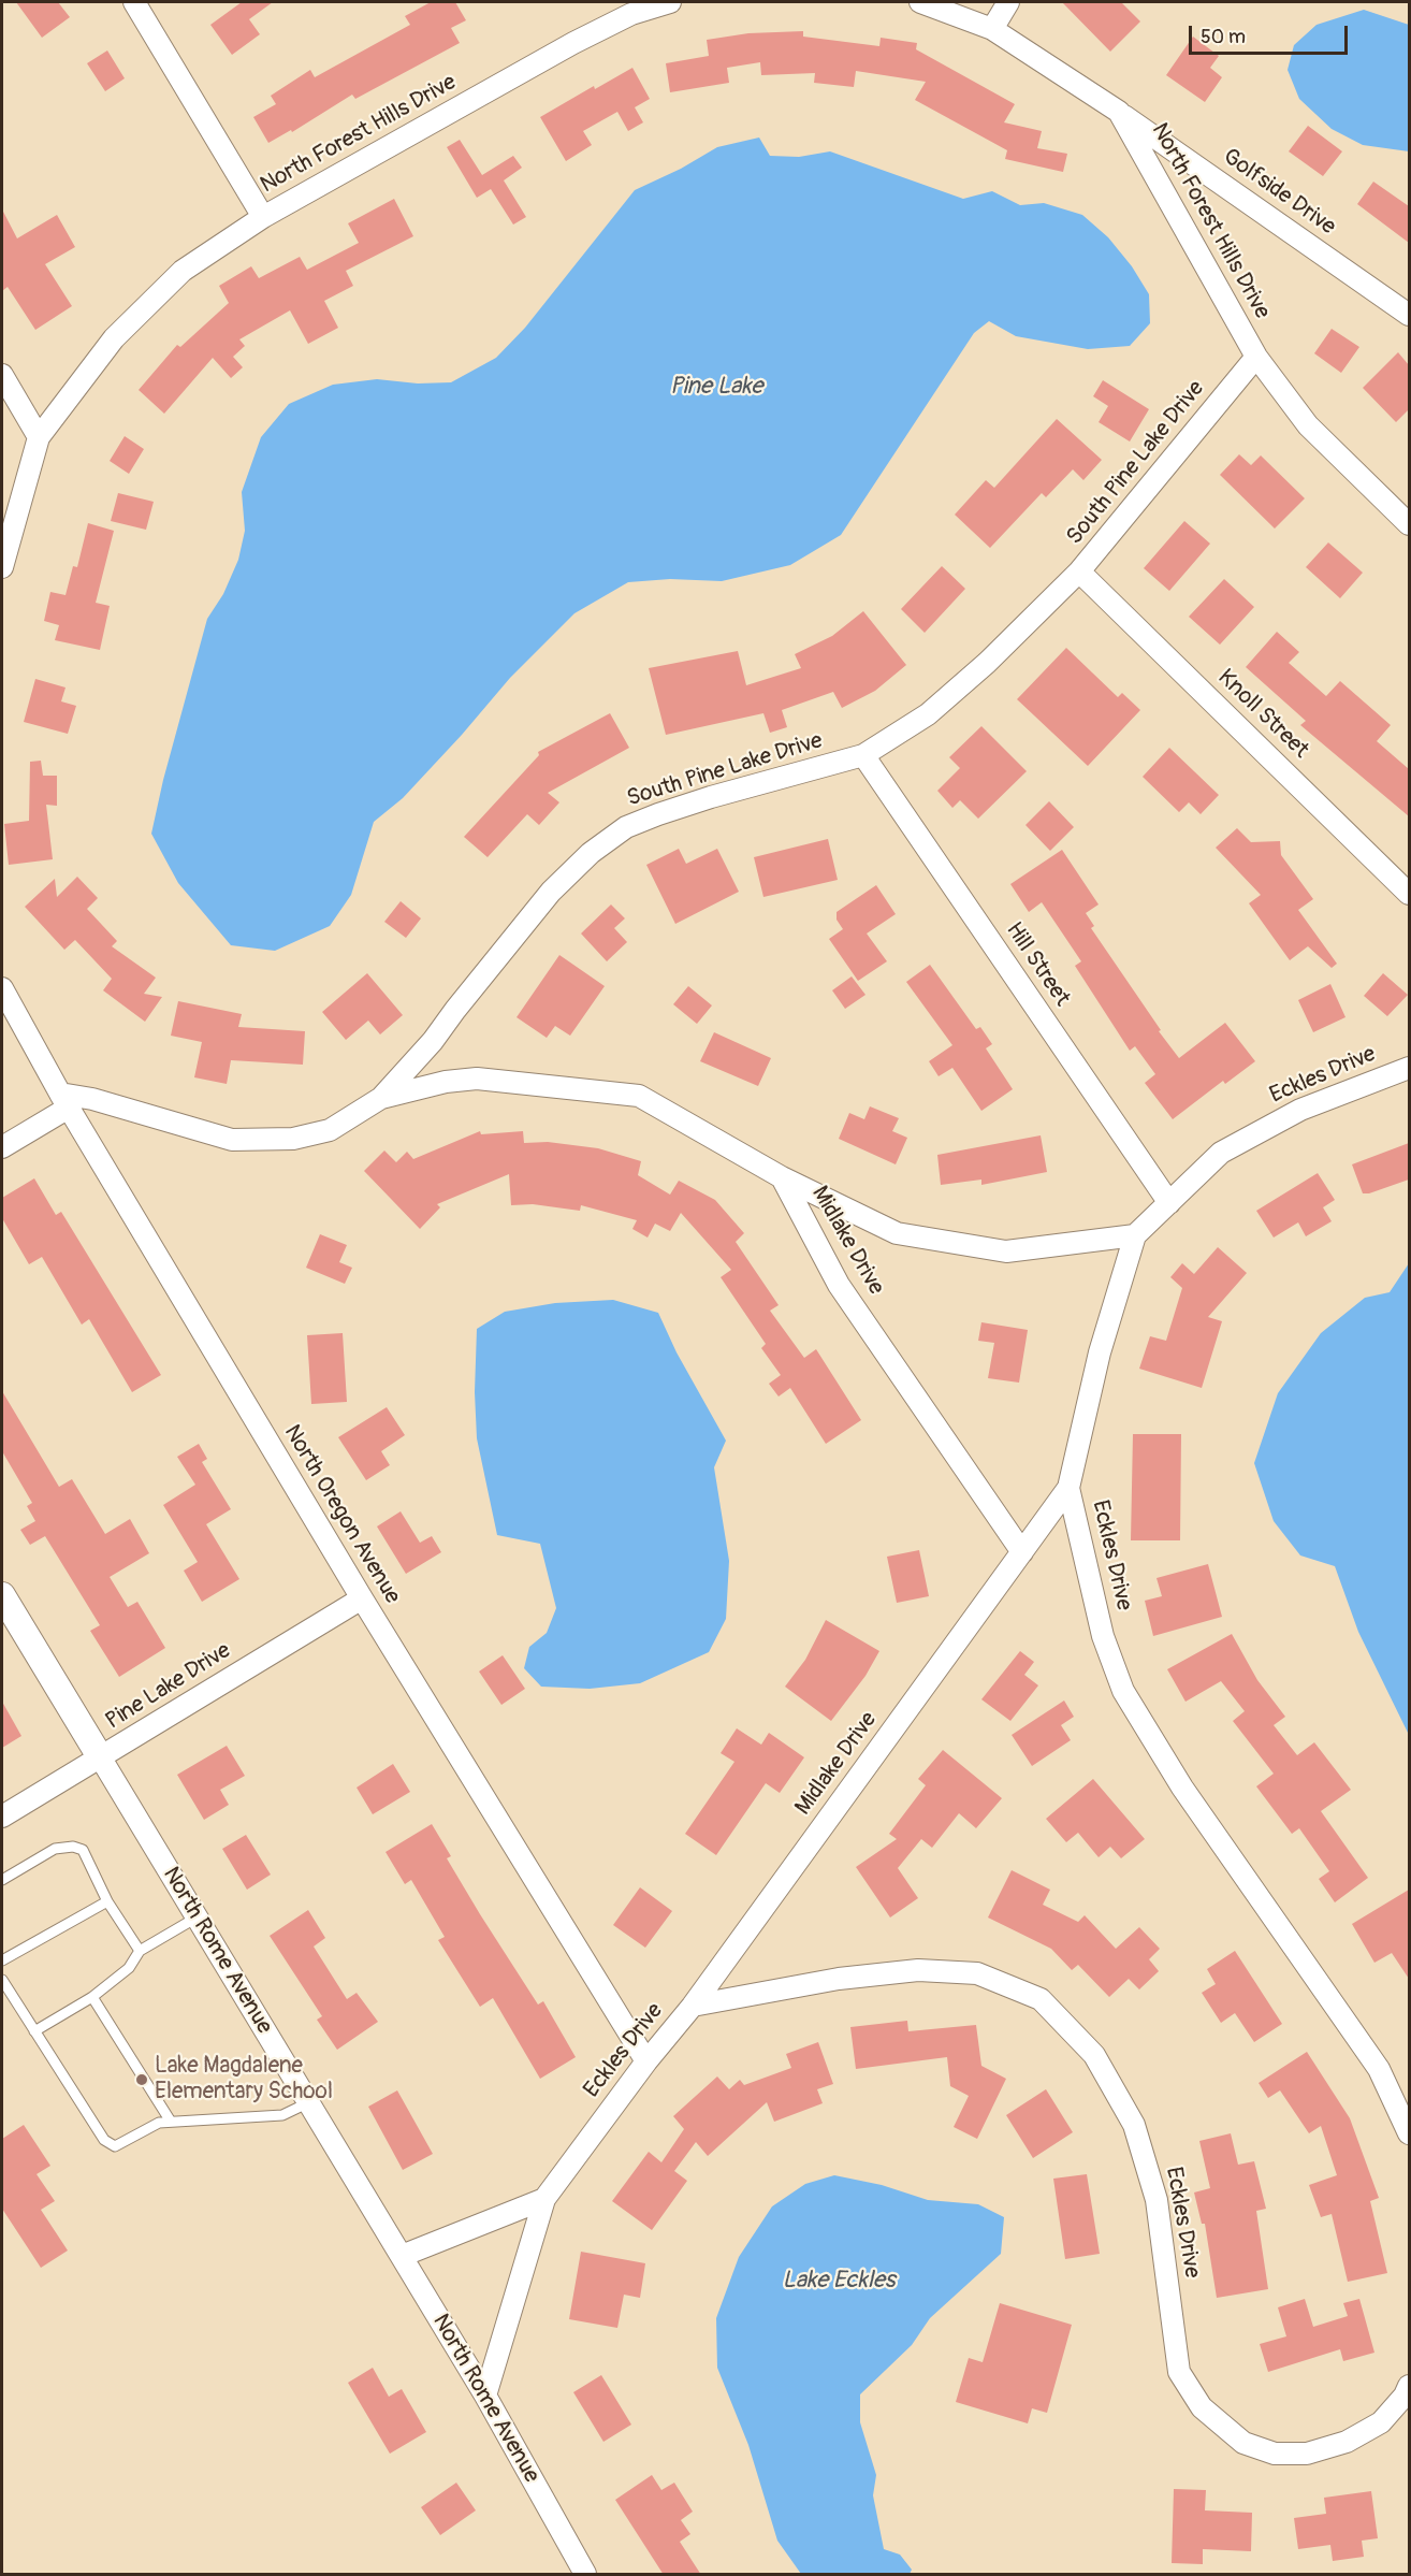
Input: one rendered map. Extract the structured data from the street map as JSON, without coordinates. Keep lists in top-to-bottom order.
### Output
{
  "streets": {
    "street": [
      "North Forest Hills Drive",
      "Golfside Drive",
      "South Pine Lake Drive",
      "Knoll Street",
      "Hill Street",
      "Eckles Drive",
      "Midlake Drive",
      "North Oregon Avenue",
      "Pine Lake Drive",
      "North Rome Avenue"
    ]
  },
  "crossings": [
    ["North Forest Hills Drive", "Golfside Drive"],
    ["North Forest Hills Drive", "South Pine Lake Drive"],
    ["South Pine Lake Drive", "Knoll Street"],
    ["South Pine Lake Drive", "Hill Street"],
    ["South Pine Lake Drive", "Midlake Drive"],
    ["South Pine Lake Drive", "North Oregon Avenue"],
    ["Hill Street", "Eckles Drive"],
    ["Eckles Drive", "Midlake Drive"],
    ["Eckles Drive", "North Oregon Avenue"],
    ["Eckles Drive", "North Rome Avenue"],
    ["North Oregon Avenue", "Pine Lake Drive"],
    ["Pine Lake Drive", "North Rome Avenue"]
  ],
  "water": ["Pine Lake", "Lake Eckles"],
  "places": ["Lake Magdalene Elementary School"],
  "scale_bar": "50 m"
}
